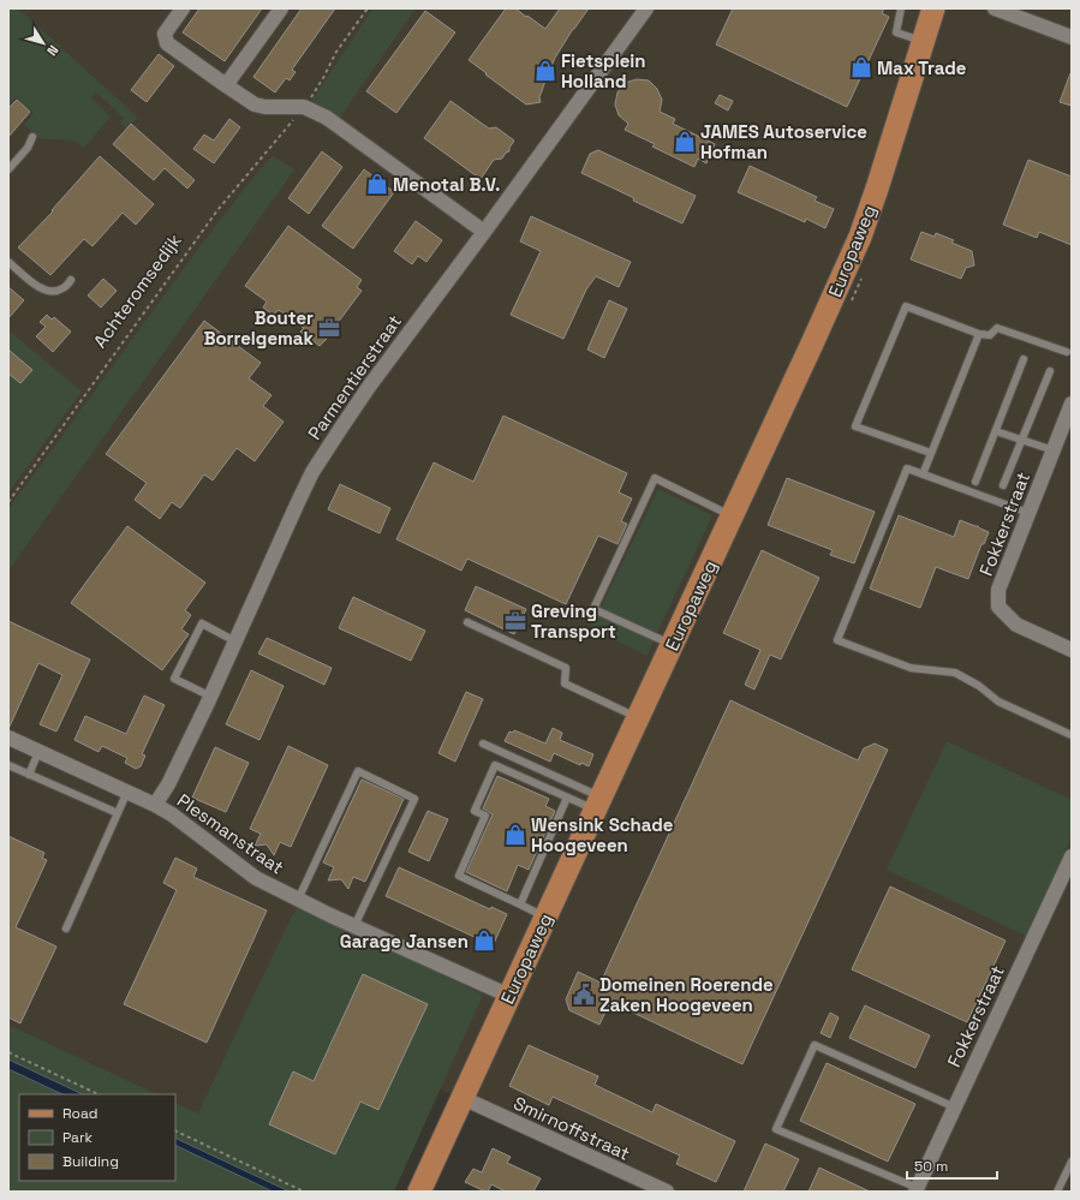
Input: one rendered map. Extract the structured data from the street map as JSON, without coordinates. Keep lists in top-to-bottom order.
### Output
{
  "streets": {
    "main road": ["Europaweg"],
    "street": [
      "Parmentierstraat",
      "Fokkerstraat",
      "Plesmanstraat",
      "Smirnoffstraat"
    ],
    "path": ["Achteromsedijk"]
  },
  "crossings": [
    ["Europaweg", "Plesmanstraat"],
    ["Europaweg", "Smirnoffstraat"],
    ["Parmentierstraat", "Plesmanstraat"]
  ],
  "places": {
    "shop": [
      "Max Trade",
      "Fietsplein Holland",
      "JAMES Autoservice Hofman",
      "Menotal B.V.",
      "Wensink Schade Hoogeveen",
      "Garage Jansen"
    ],
    "office": ["Bouter Borrelgemak", "Greving Transport"],
    "public building": ["Domeinen Roerende Zaken Hoogeveen"]
  },
  "legend": ["Road", "Park", "Building"],
  "scale_bar": "50 m",
  "north": "bottom right"
}
